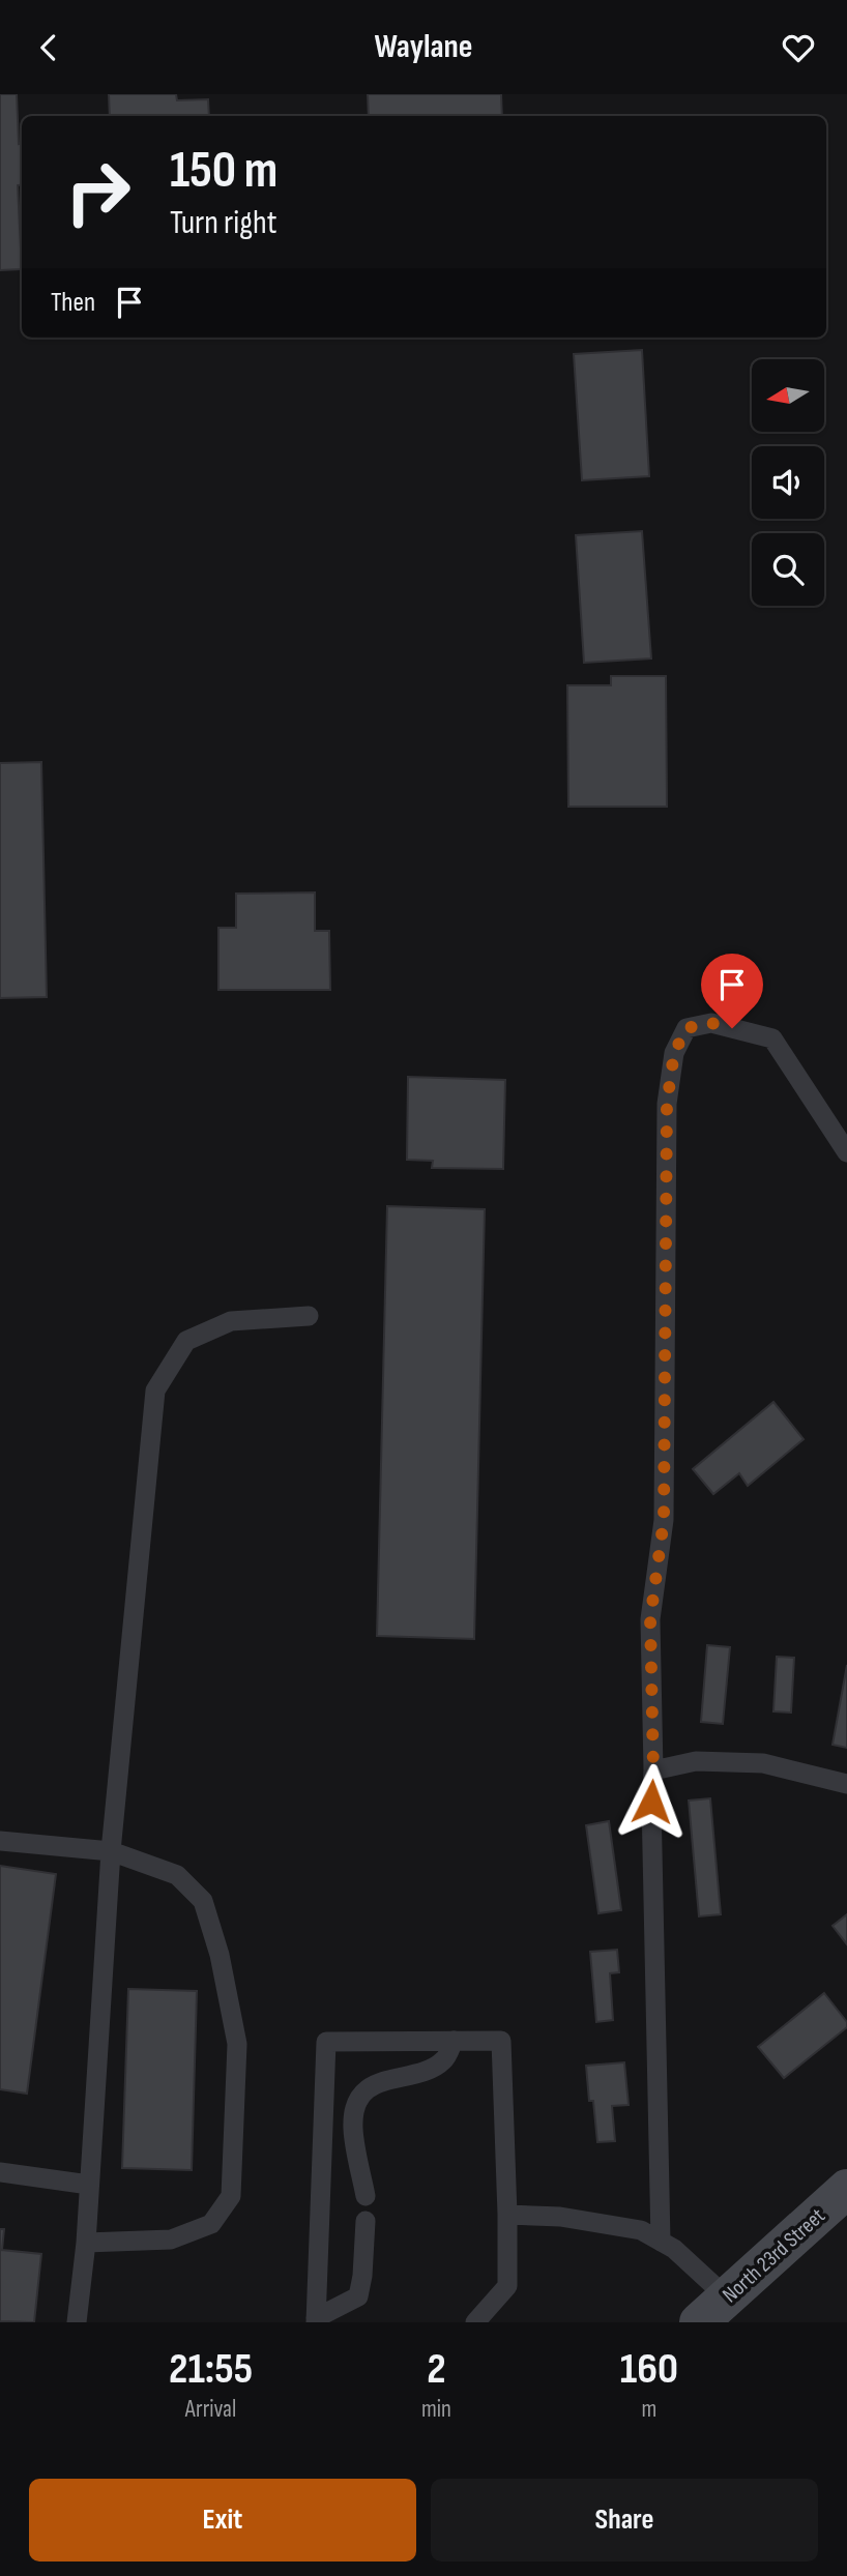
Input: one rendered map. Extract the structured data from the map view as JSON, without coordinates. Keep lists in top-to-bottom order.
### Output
{
  "streets": {
    "main road": ["North 23rd Street"]
  },
  "north": "left",
  "page": {
    "header": "Waylane",
    "turn": ["150 m", "Turn right"],
    "then": "Then",
    "eta": [
      "21:55",
      "Arrival",
      "2",
      "min",
      "160",
      "m"
    ],
    "buttons": ["Exit", "Share"]
  }
}
